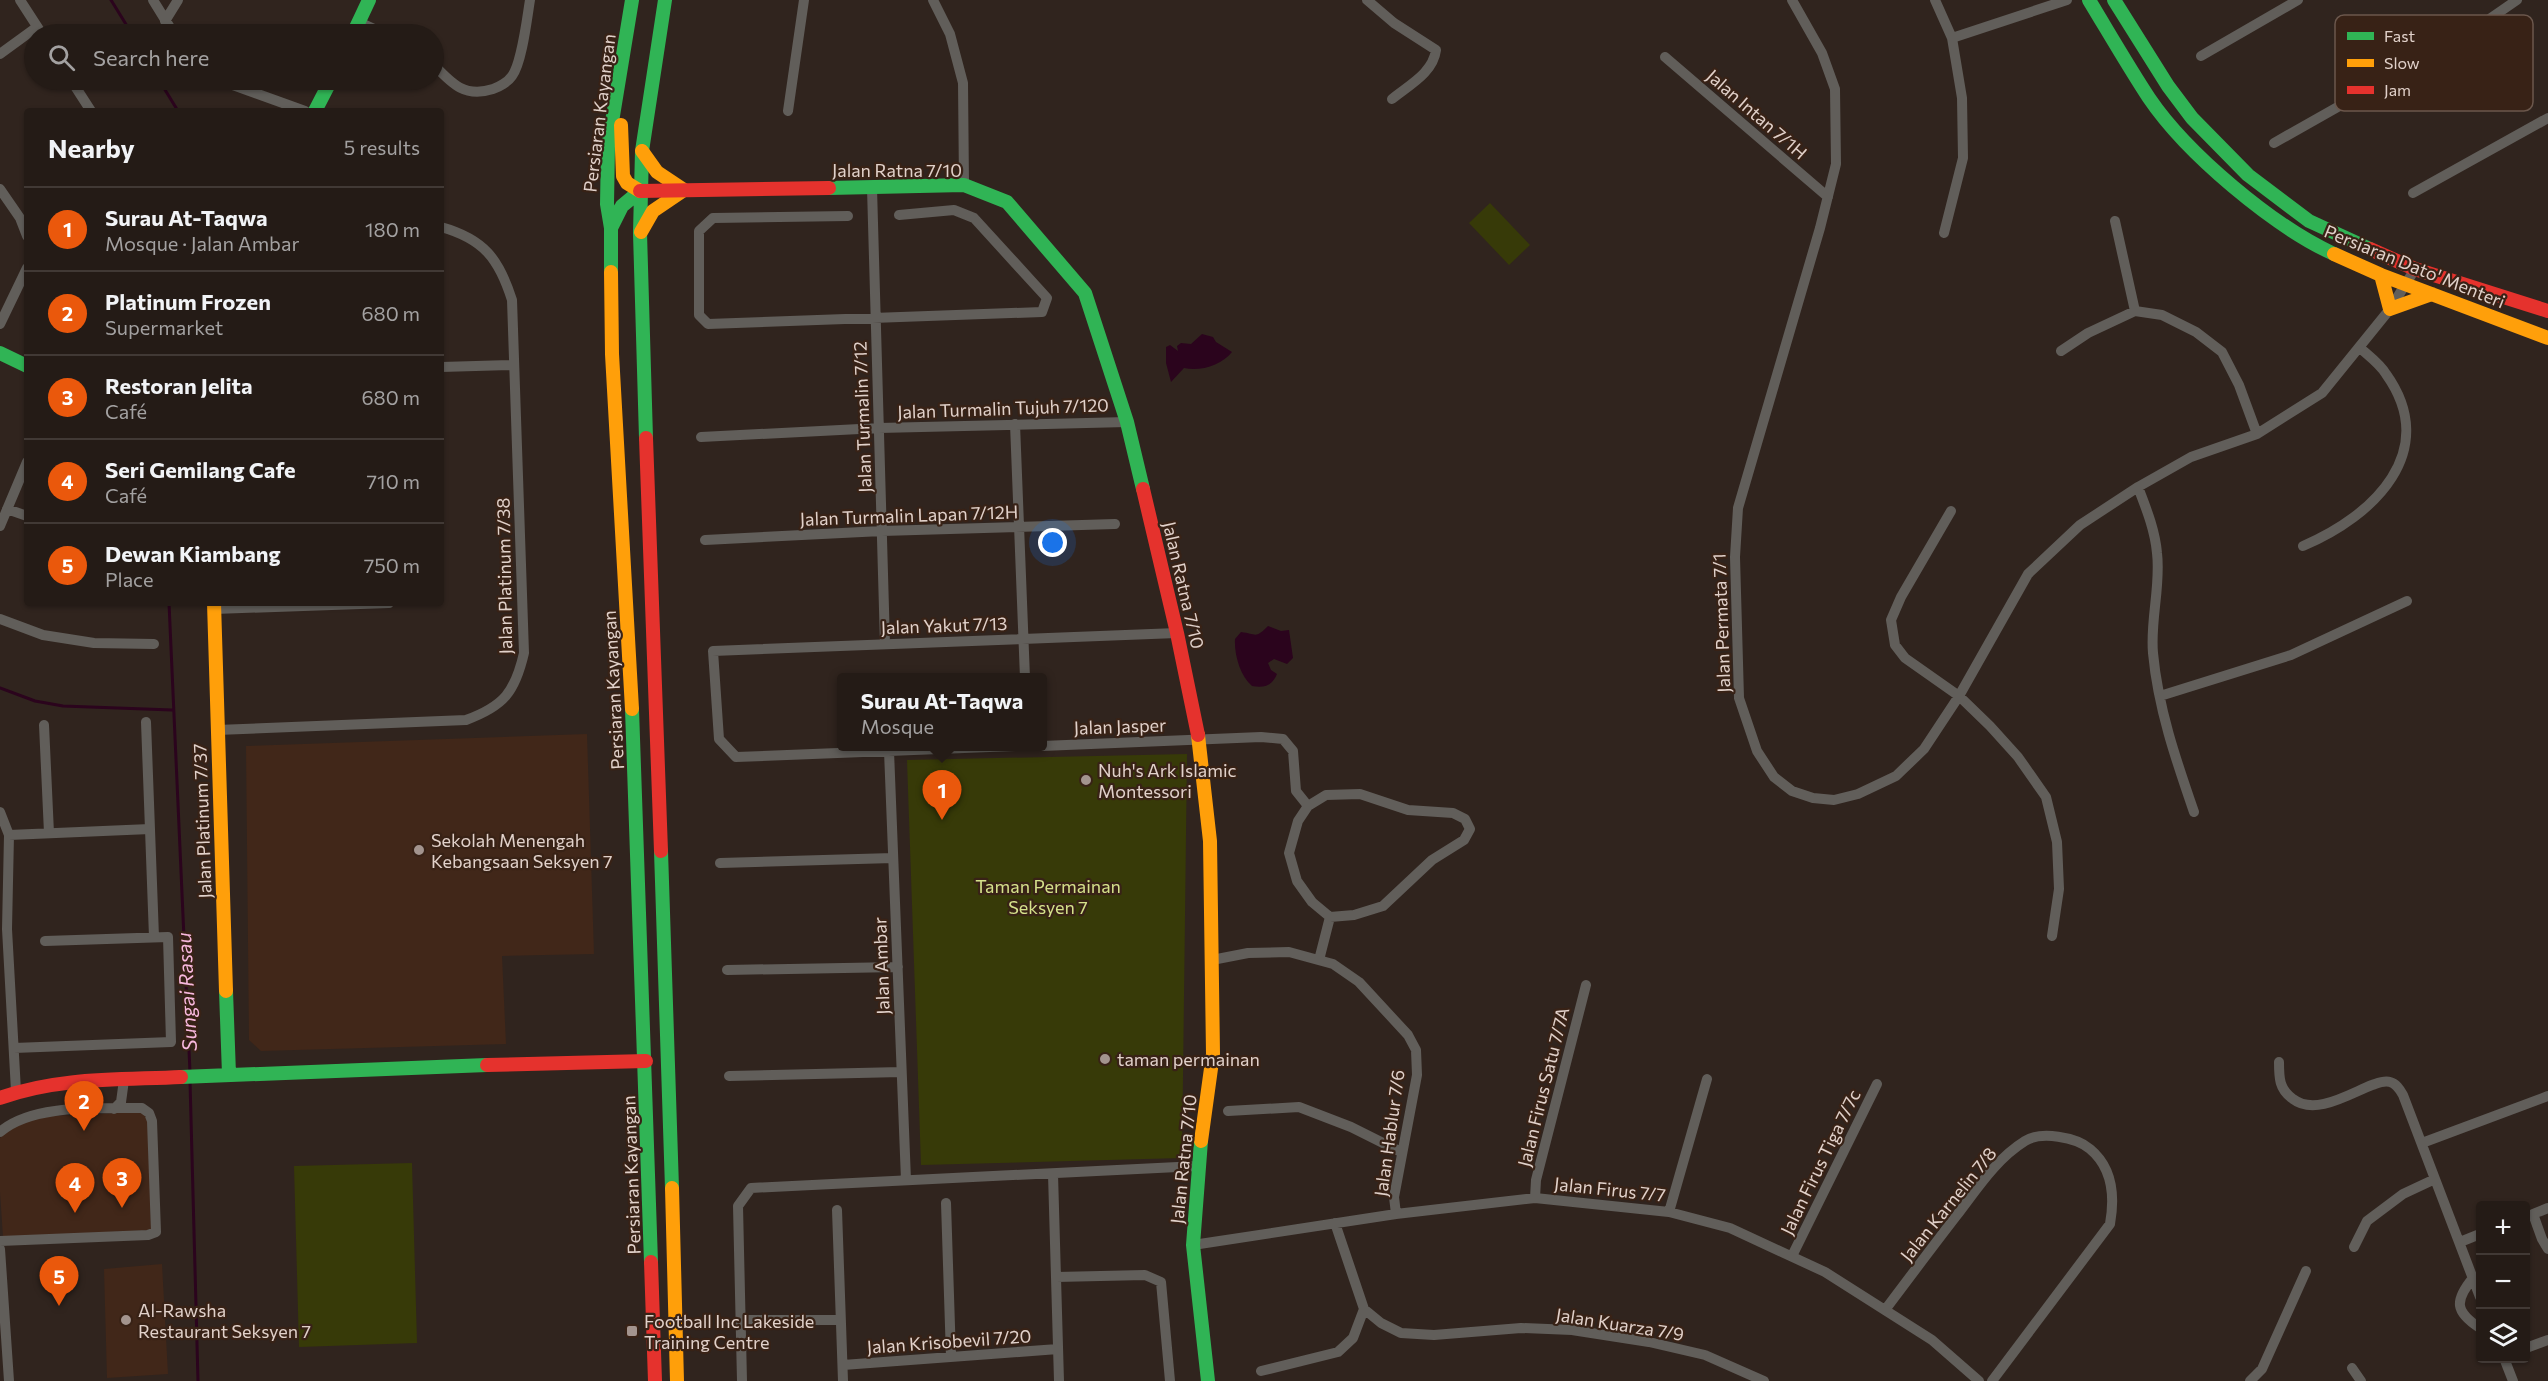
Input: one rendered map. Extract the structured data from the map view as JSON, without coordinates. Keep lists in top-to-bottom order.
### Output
{
  "streets": {
    "main road": [
      "Persiaran Kayangan",
      "Jalan Ratna 7/10",
      "Persiaran Dato' Menteri",
      "Jalan Platinum 7/37"
    ],
    "street": [
      "Jalan Intan 7/1H",
      "Jalan Turmalin Tujuh 7/120",
      "Jalan Turmalin 7/12",
      "Jalan Turmalin Lapan 7/12H",
      "Jalan Platinum 7/38",
      "Jalan Permata 7/1",
      "Jalan Yakut 7/13",
      "Jalan Jasper",
      "Jalan Ambar",
      "Jalan Firus Satu 7/7A",
      "Jalan Hablur 7/6",
      "Jalan Firus Tiga 7/7c",
      "Jalan Firus 7/7",
      "Jalan Karnelin 7/8",
      "Jalan Kuarza 7/9",
      "Jalan Krisobevil 7/20"
    ]
  },
  "crossings": [
    ["Jalan Intan 7/1H", "Jalan Permata 7/1"],
    ["Jalan Ratna 7/10", "Jalan Turmalin Tujuh 7/120"],
    ["Jalan Ratna 7/10", "Jalan Turmalin 7/12"],
    ["Jalan Ratna 7/10", "Jalan Yakut 7/13"],
    ["Jalan Ratna 7/10", "Jalan Jasper"],
    ["Jalan Ratna 7/10", "Jalan Hablur 7/6"],
    ["Jalan Ratna 7/10", "Jalan Firus 7/7"],
    ["Persiaran Dato' Menteri", "Jalan Permata 7/1"],
    ["Jalan Turmalin Tujuh 7/120", "Jalan Turmalin 7/12"],
    ["Jalan Turmalin 7/12", "Jalan Turmalin Lapan 7/12H"],
    ["Jalan Turmalin 7/12", "Jalan Yakut 7/13"],
    ["Jalan Platinum 7/38", "Jalan Platinum 7/37"],
    ["Jalan Yakut 7/13", "Jalan Ambar"],
    ["Jalan Firus Satu 7/7A", "Jalan Firus 7/7"],
    ["Jalan Hablur 7/6", "Jalan Firus 7/7"],
    ["Jalan Firus Tiga 7/7c", "Jalan Firus 7/7"],
    ["Jalan Firus 7/7", "Jalan Karnelin 7/8"]
  ],
  "water": ["Sungai Rasau"],
  "parks": ["Taman Permainan Seksyen 7"],
  "places": {
    "other": [
      "Nuh's Ark Islamic Montessori",
      "Sekolah Menengah Kebangsaan Seksyen 7",
      "taman permainan",
      "Al-Rawsha Restaurant Seksyen 7"
    ],
    "transit": ["Football Inc Lakeside Training Centre"]
  },
  "legend": ["Fast", "Slow", "Jam"],
  "page": {
    "search": "Search here",
    "heading": ["Nearby", "5 results"],
    "list": [
      {
        "mark": "1",
        "name": "Surau At-Taqwa",
        "note": "Mosque · Jalan Ambar",
        "value": "180 m"
      },
      {
        "mark": "2",
        "name": "Platinum Frozen",
        "note": "Supermarket",
        "value": "680 m"
      },
      {
        "mark": "3",
        "name": "Restoran Jelita",
        "note": "Café",
        "value": "680 m"
      },
      {
        "mark": "4",
        "name": "Seri Gemilang Cafe",
        "note": "Café",
        "value": "710 m"
      },
      {
        "mark": "5",
        "name": "Dewan Kiambang",
        "note": "Place",
        "value": "750 m"
      }
    ],
    "popup": ["Surau At-Taqwa", "Mosque"],
    "pins": [
      "1",
      "2",
      "3",
      "4",
      "5"
    ],
    "map_buttons": ["+", "−"]
  }
}
